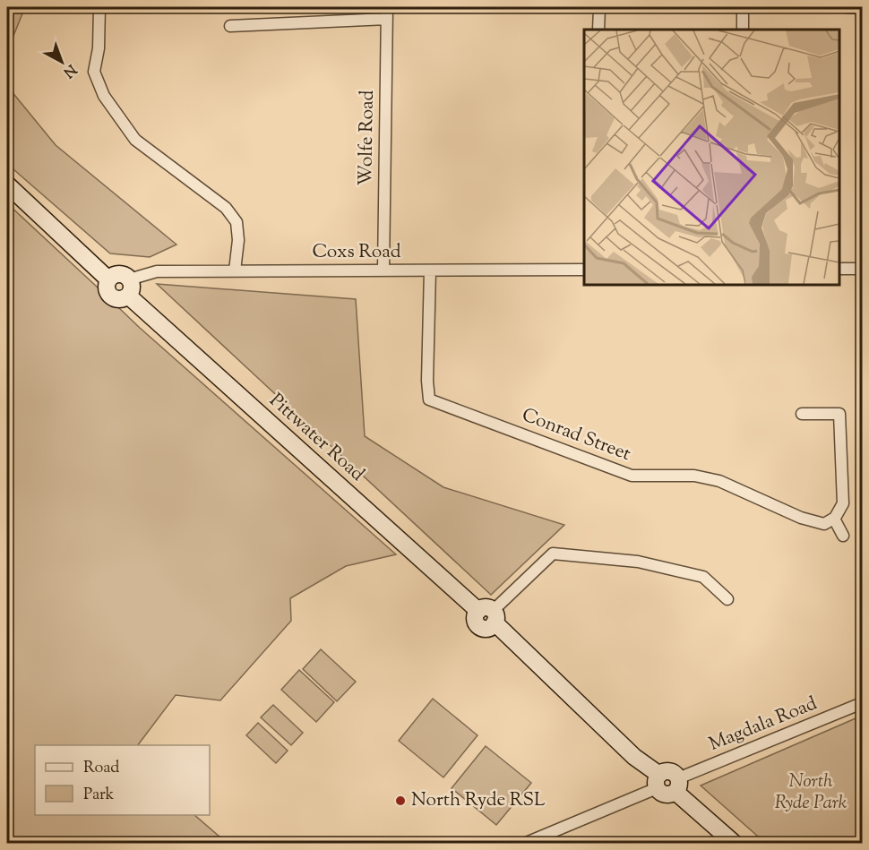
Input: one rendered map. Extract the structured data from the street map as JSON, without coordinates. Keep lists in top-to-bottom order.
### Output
{
  "streets": {
    "main road": ["Pittwater Road"],
    "street": [
      "Wolfe Road",
      "Coxs Road",
      "Conrad Street",
      "Magdala Road"
    ]
  },
  "crossings": [
    ["Wolfe Road", "Coxs Road"],
    ["Coxs Road", "Conrad Street"],
    ["Coxs Road", "Pittwater Road"]
  ],
  "parks": ["North Ryde Park"],
  "places": ["North Ryde RSL"],
  "legend": ["Road", "Park"],
  "north": "bottom right"
}
